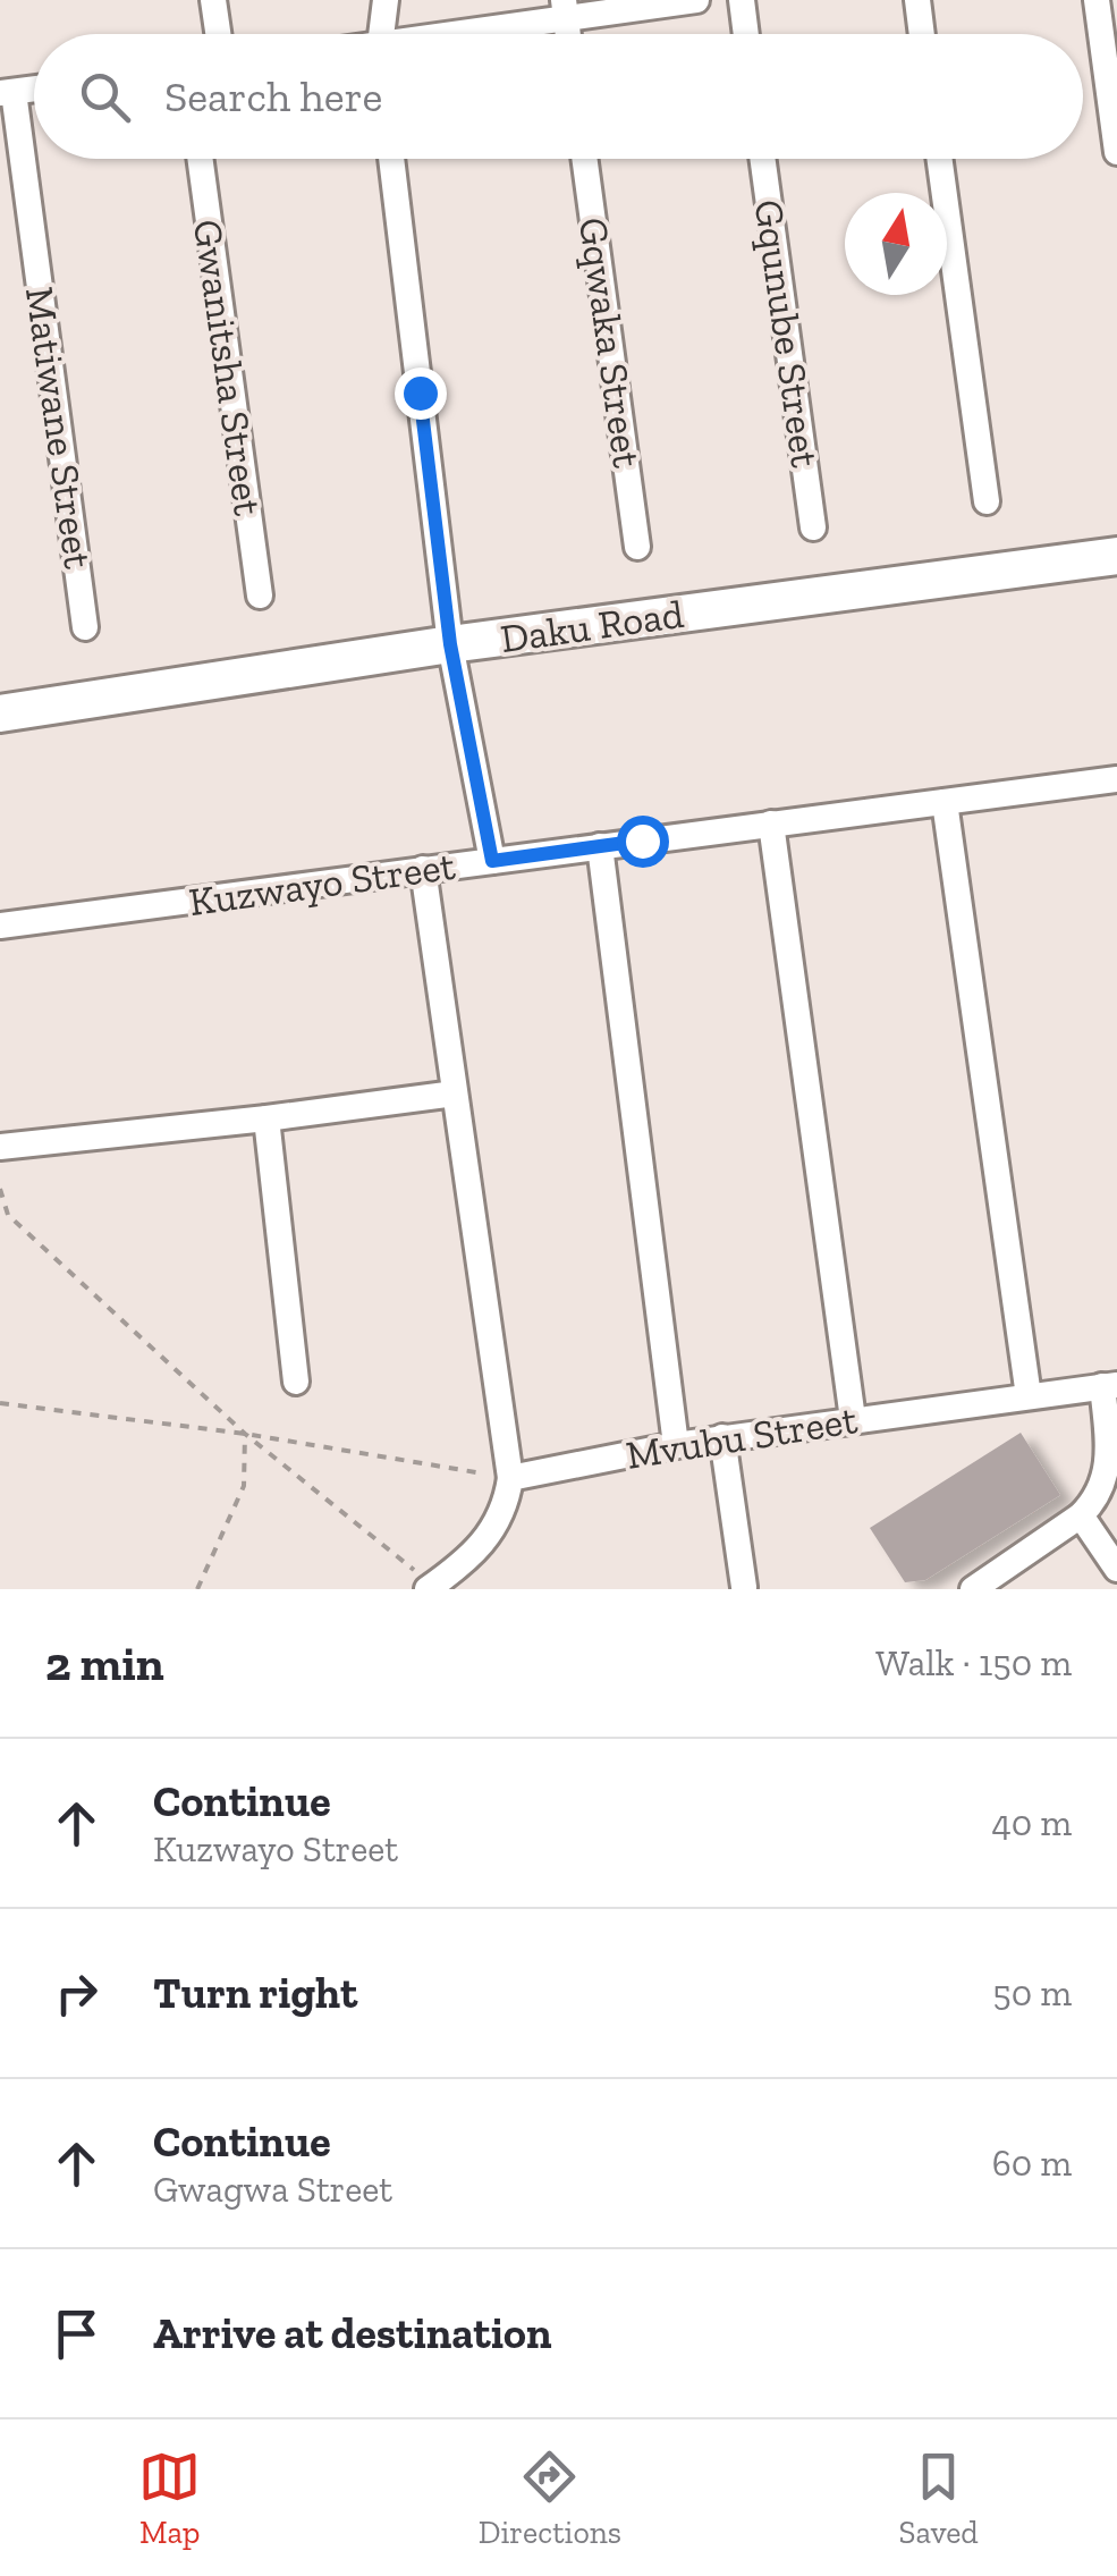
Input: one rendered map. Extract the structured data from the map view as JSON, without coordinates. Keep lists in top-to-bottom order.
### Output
{
  "streets": {
    "main road": ["Daku Road"],
    "street": [
      "Gqunube Street",
      "Gqwaka Street",
      "Gwanitsha Street",
      "Matiwane Street",
      "Kuzwayo Street",
      "Mvubu Street"
    ]
  },
  "north": "top",
  "page": {
    "search": "Search here",
    "heading": ["2 min", "Walk · 150 m"],
    "list": [
      ["Continue", "Kuzwayo Street", "40 m"],
      ["Turn right", "50 m"],
      ["Continue", "Gwagwa Street", "60 m"],
      "Arrive at destination"
    ],
    "nav": ["Map", "Directions", "Saved"]
  }
}
